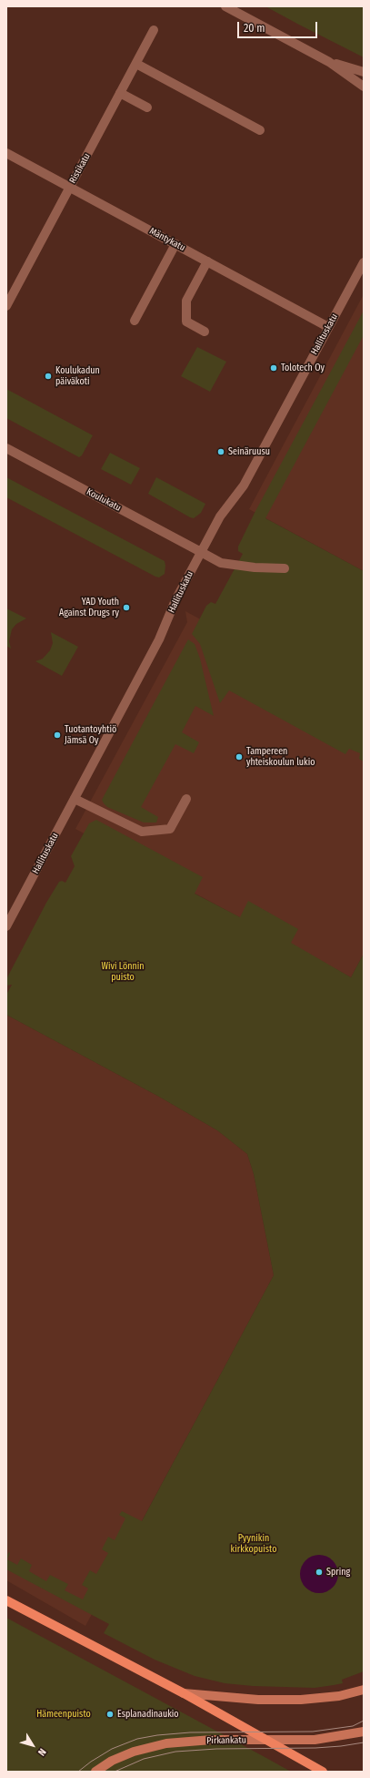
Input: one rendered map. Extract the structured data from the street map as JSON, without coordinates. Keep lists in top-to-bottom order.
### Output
{
  "streets": {
    "main road": ["Pirkankatu"],
    "street": [
      "Ristikatu",
      "Mäntykatu",
      "Hallituskatu",
      "Koulukatu"
    ]
  },
  "crossings": [
    ["Ristikatu", "Mäntykatu"],
    ["Mäntykatu", "Hallituskatu"],
    ["Hallituskatu", "Koulukatu"]
  ],
  "parks": ["Wivi Lönnin puisto", "Pyynikin kirkkopuisto", "Hämeenpuisto"],
  "places": [
    "Tolotech Oy",
    "Koulukadun päiväkoti",
    "Seinäruusu",
    "YAD Youth Against Drugs ry",
    "Tuotantoyhtiö Jämsä Oy",
    "Tampereen yhteiskoulun lukio",
    "Spring",
    "Esplanadinaukio"
  ],
  "scale_bar": "20 m",
  "north": "bottom right"
}
